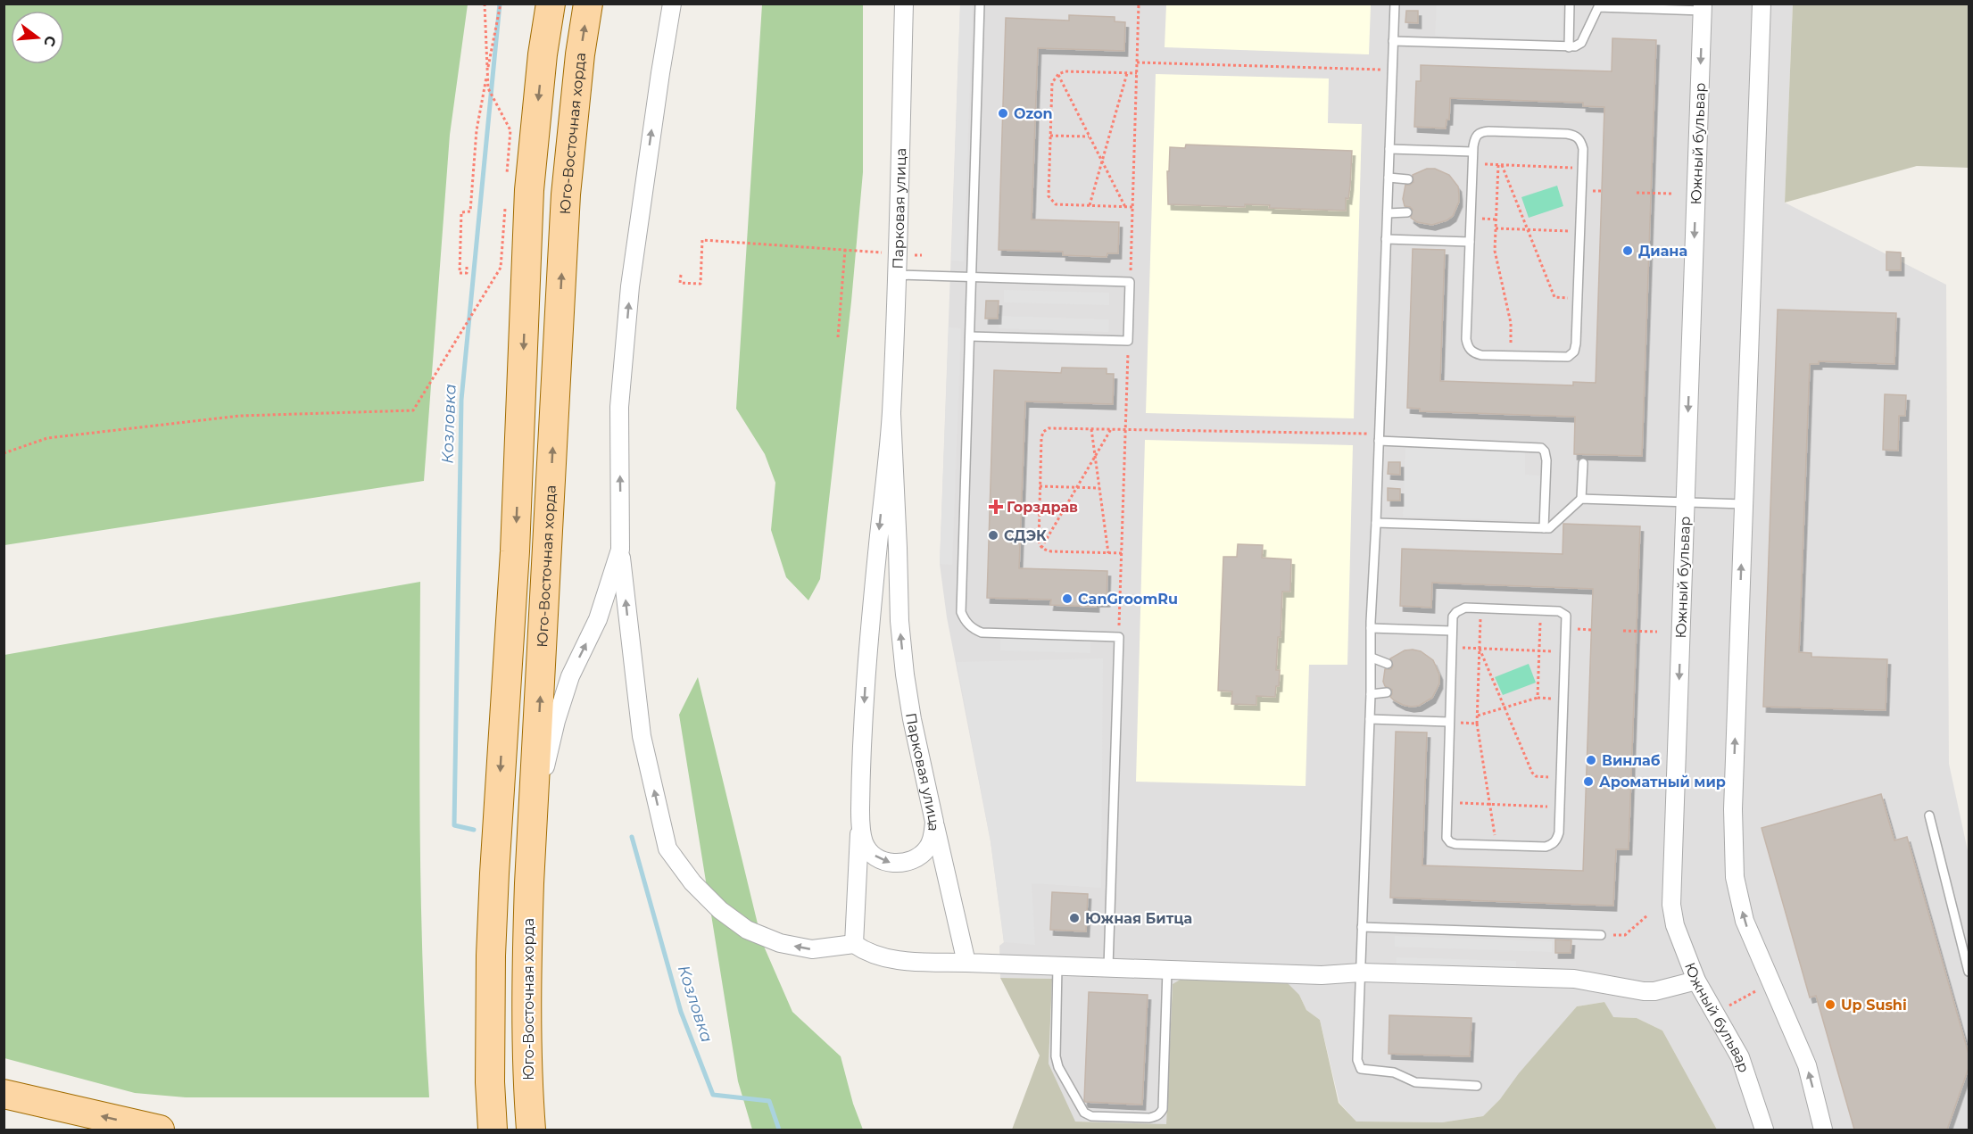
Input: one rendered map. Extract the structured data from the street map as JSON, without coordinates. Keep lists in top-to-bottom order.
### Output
{
  "streets": {
    "main road": ["Юго-Восточная хорда"],
    "street": ["Южный бульвар", "Парковая улица"]
  },
  "water": ["Козловка"],
  "places": {
    "other": [
      "Ozon",
      "Диана",
      "СДЭК",
      "CanGroomRu",
      "Винлаб",
      "Ароматный мир",
      "Южная Битца",
      "Up Sushi"
    ],
    "health": ["Горздрав"]
  },
  "north": "right"
}
